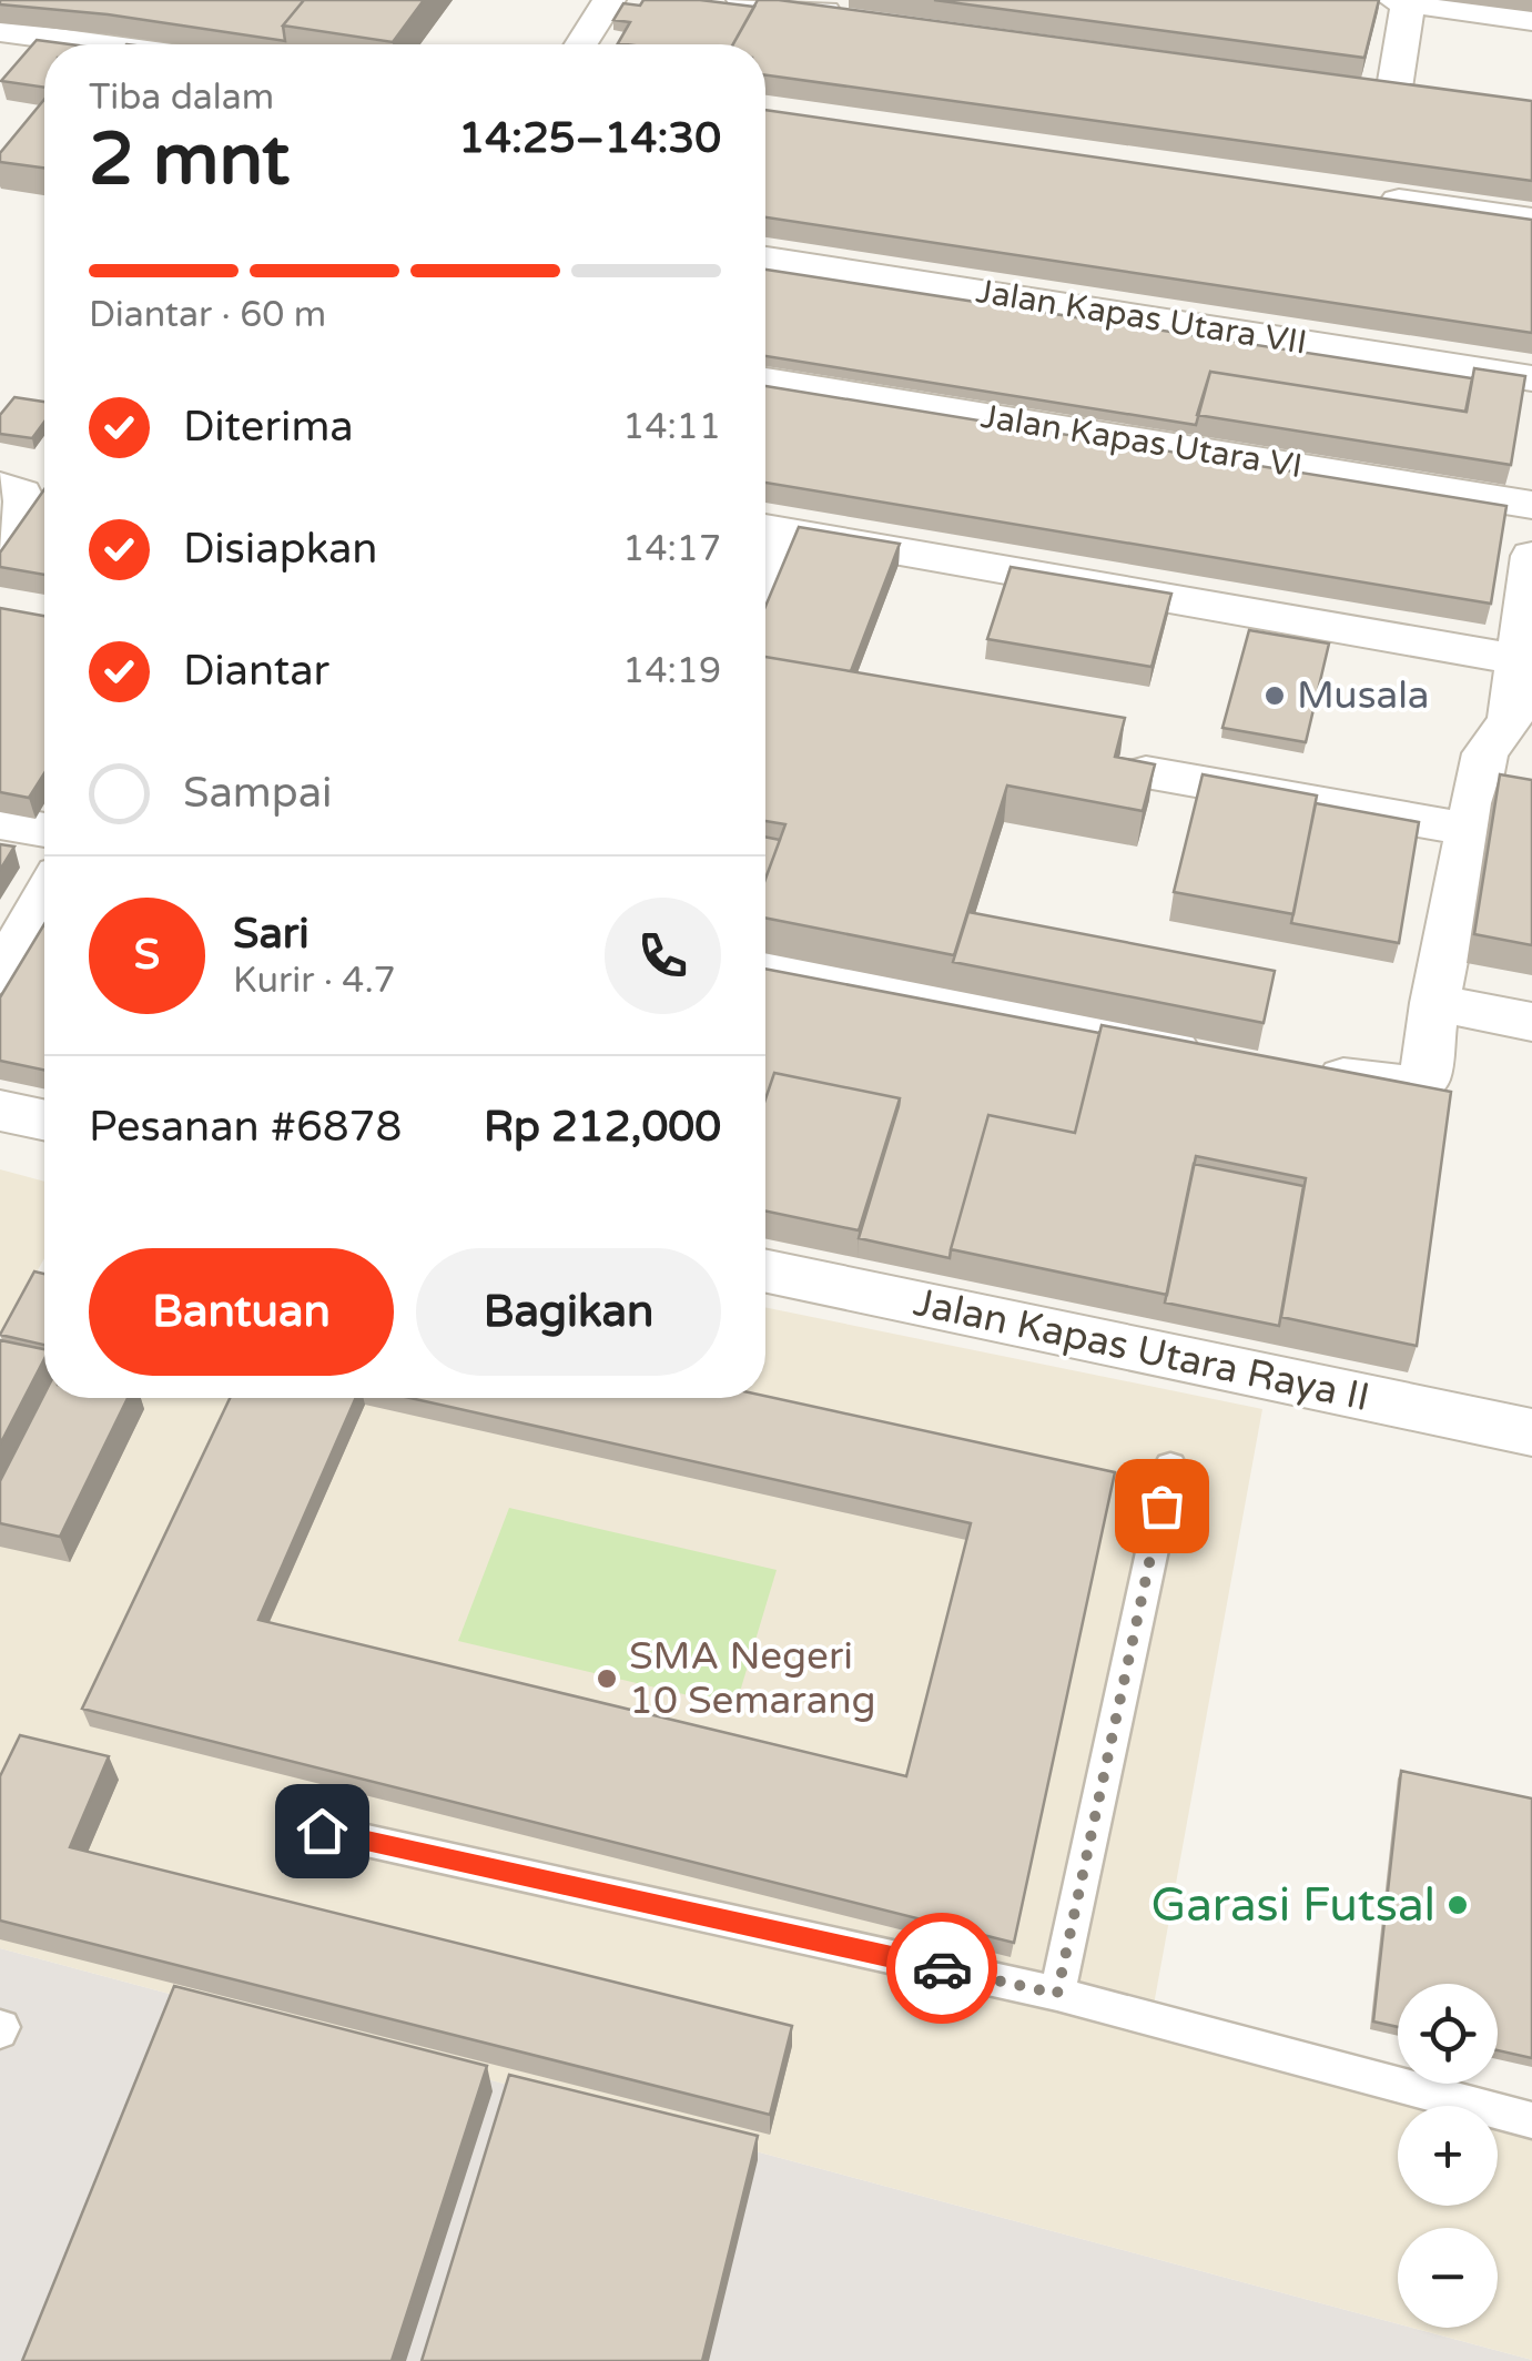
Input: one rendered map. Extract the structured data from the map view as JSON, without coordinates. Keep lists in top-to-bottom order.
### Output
{
  "streets": {
    "street": ["Jalan Kapas Utara VII", "Jalan Kapas Utara VI", "Jalan Kapas Utara Raya II"]
  },
  "places": ["Musala", "SMA Negeri 10 Semarang", "Garasi Futsal"],
  "page": {
    "heading": ["2 mnt", "Tiba dalam", "14:25–14:30"],
    "panel": [
      "Sari",
      "Kurir · 4.7",
      "Pesanan #6878",
      "Rp 212,000"
    ],
    "bar": "Diantar · 60 m",
    "list": [
      ["Diterima", "14:11"],
      ["Disiapkan", "14:17"],
      ["Diantar", "14:19"],
      "Sampai"
    ],
    "round": "S",
    "buttons": ["Bantuan", "Bagikan"],
    "map_buttons": ["+", "−"]
  }
}
